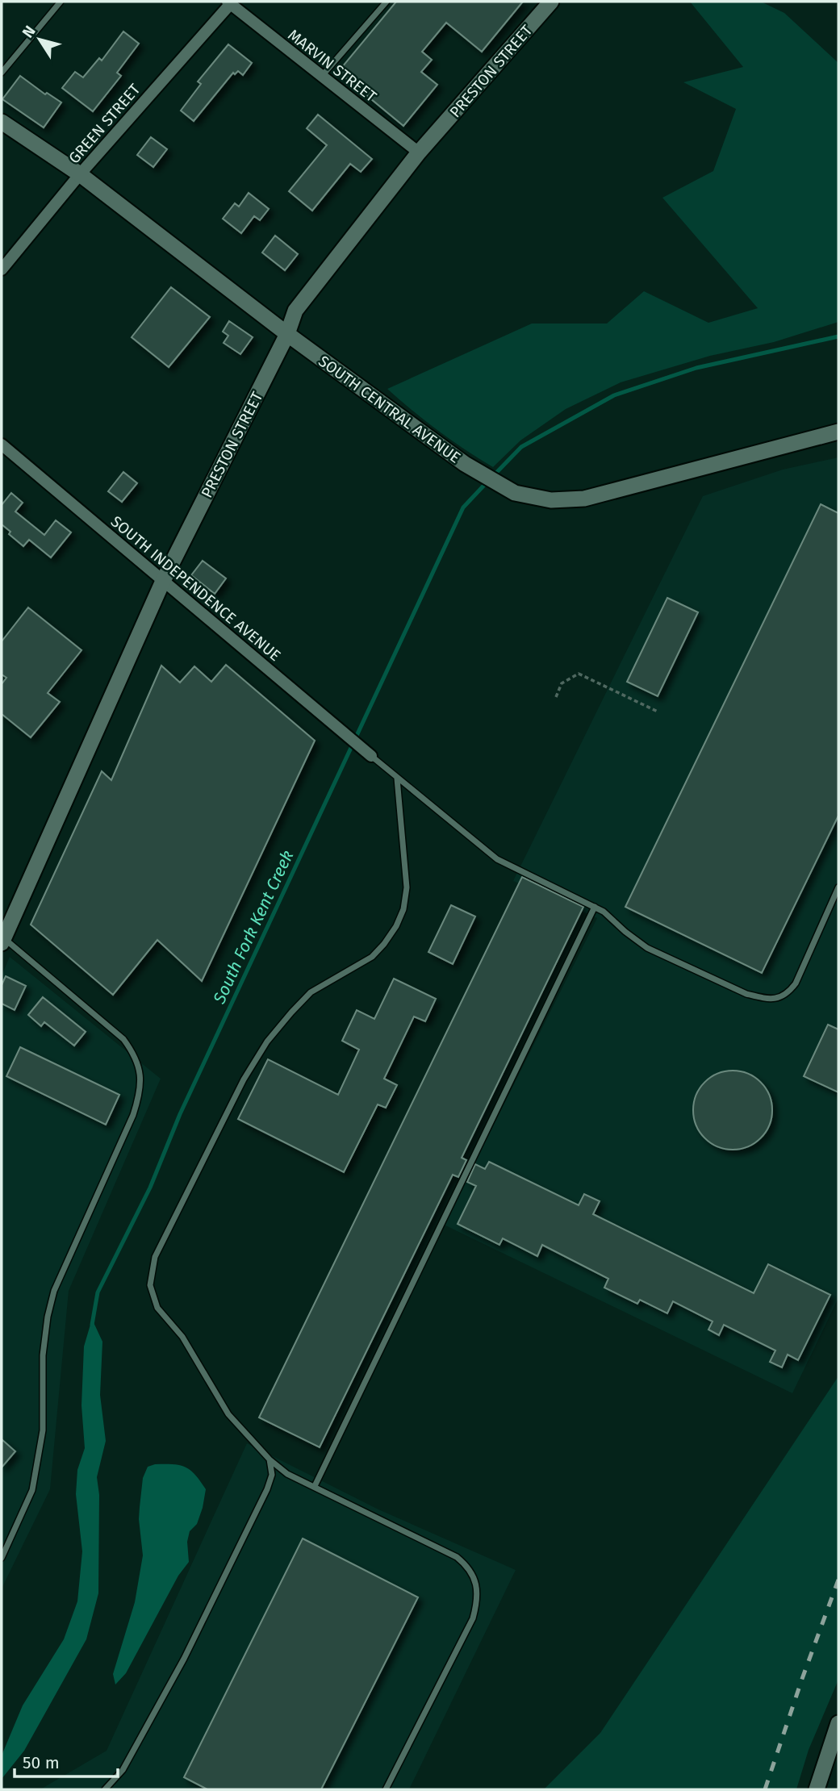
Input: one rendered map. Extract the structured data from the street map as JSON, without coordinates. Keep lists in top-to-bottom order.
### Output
{
  "streets": {
    "street": [
      "MARVIN STREET",
      "PRESTON STREET",
      "GREEN STREET",
      "SOUTH CENTRAL AVENUE",
      "SOUTH INDEPENDENCE AVENUE"
    ]
  },
  "crossings": [
    ["MARVIN STREET", "PRESTON STREET"],
    ["MARVIN STREET", "GREEN STREET"],
    ["PRESTON STREET", "SOUTH CENTRAL AVENUE"],
    ["PRESTON STREET", "SOUTH INDEPENDENCE AVENUE"],
    ["GREEN STREET", "SOUTH CENTRAL AVENUE"]
  ],
  "water": ["South Fork Kent Creek"],
  "scale_bar": "50 m",
  "north": "top left"
}
